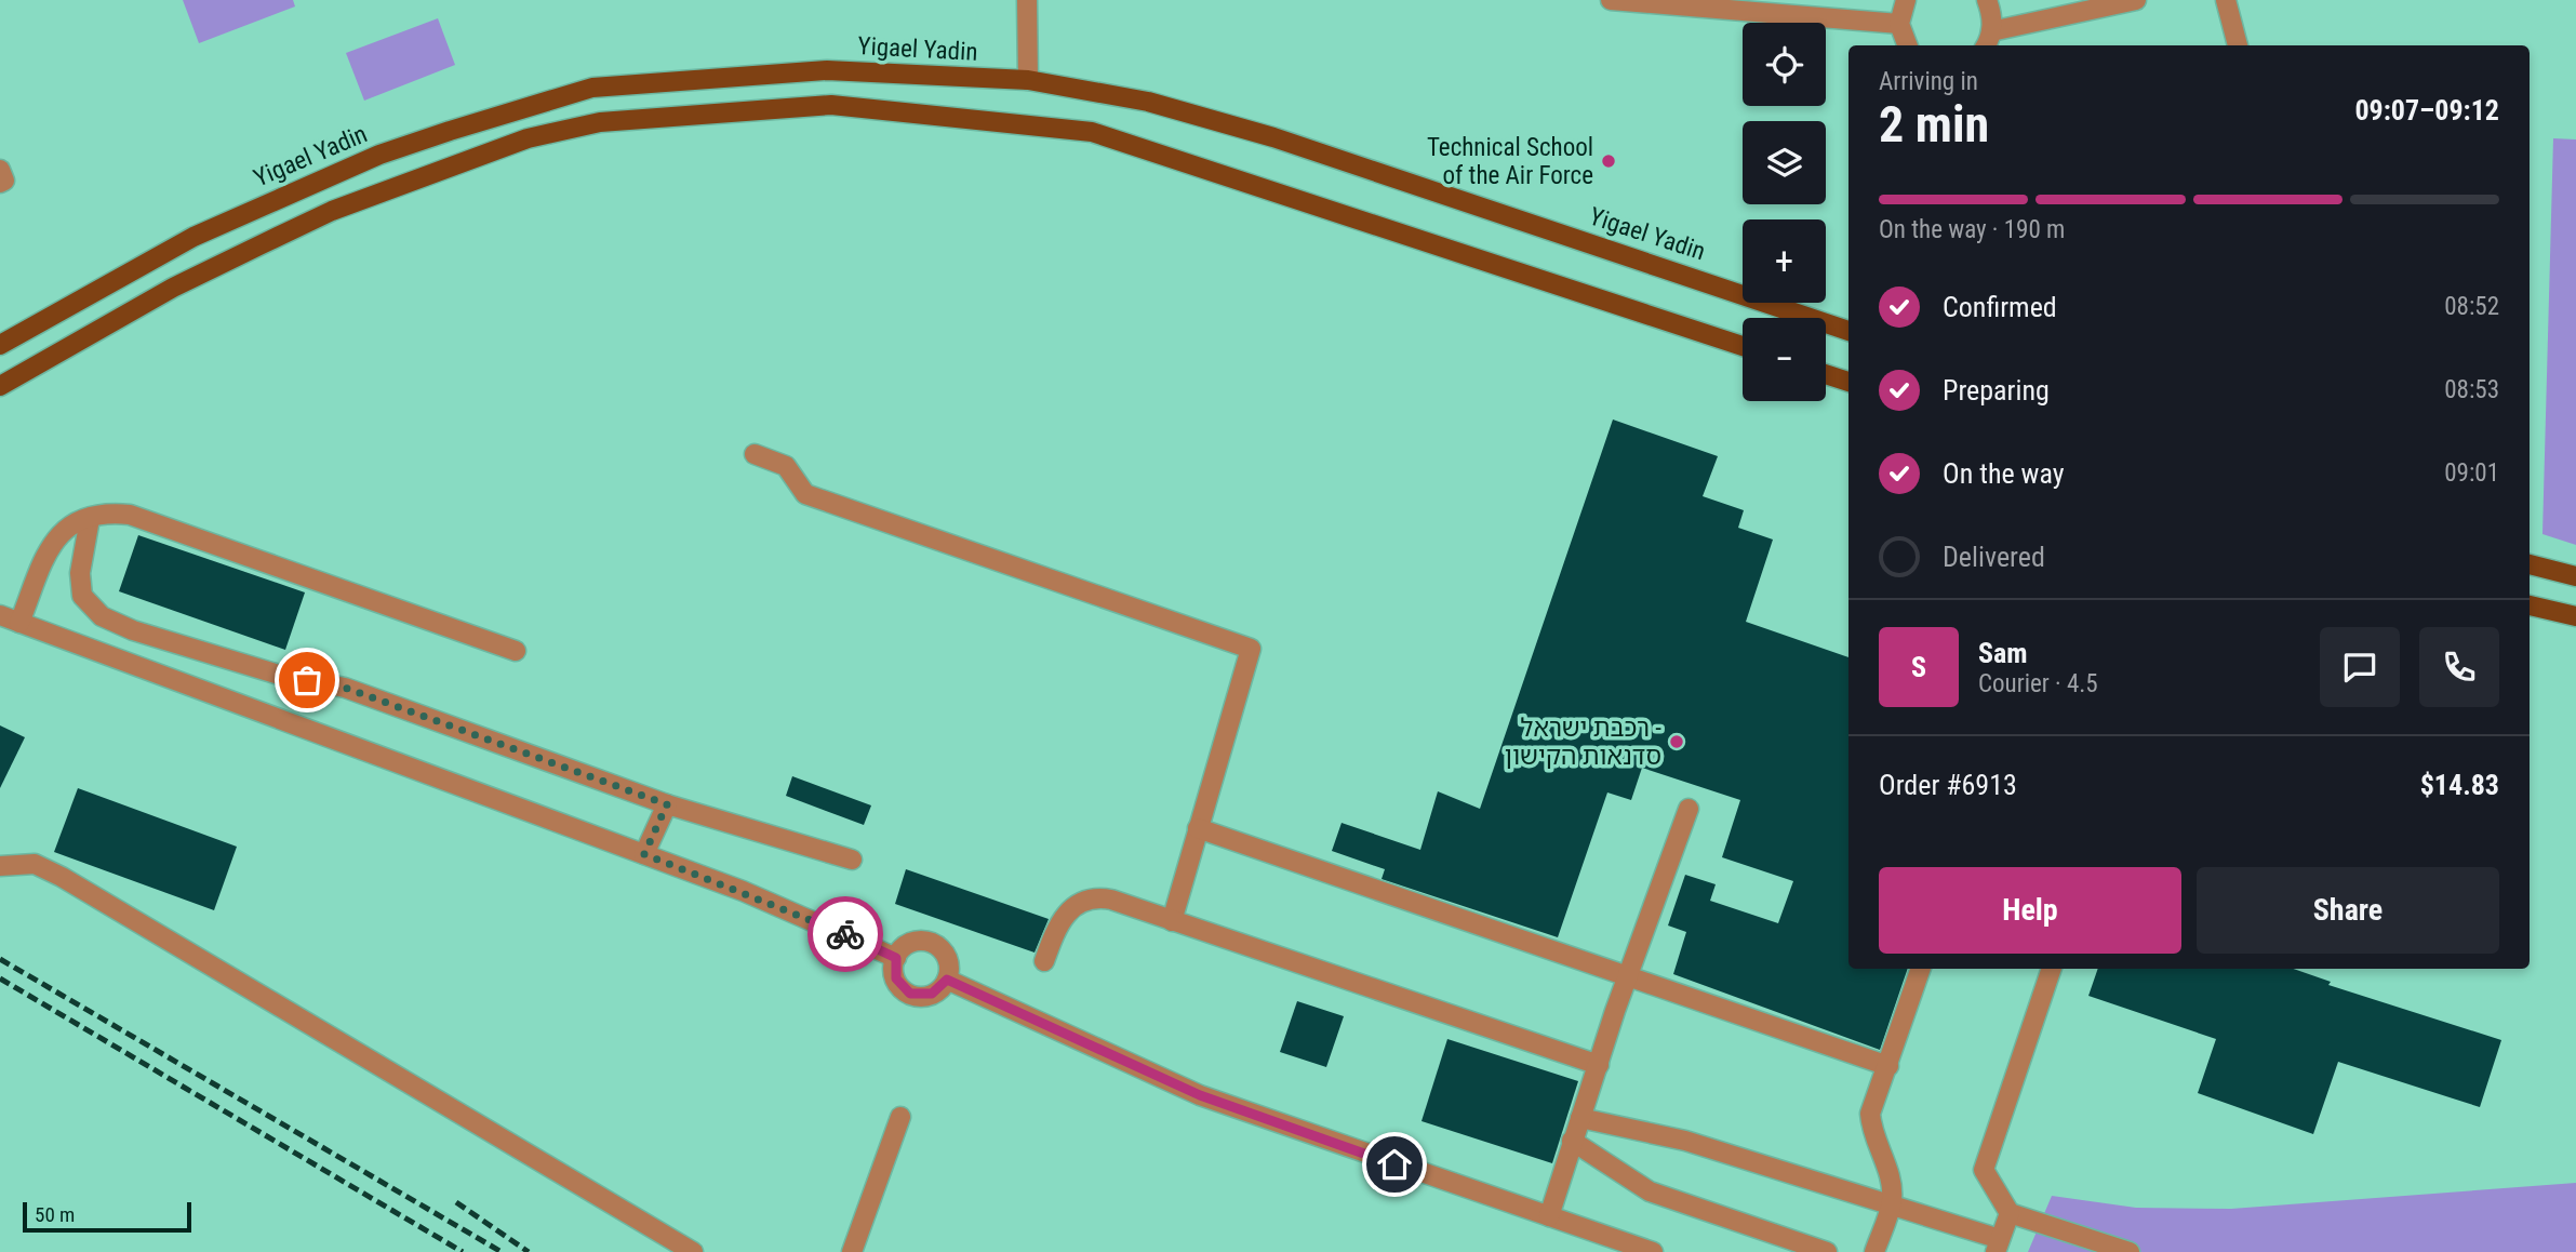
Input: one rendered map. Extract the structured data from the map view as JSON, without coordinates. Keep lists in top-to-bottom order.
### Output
{
  "streets": {
    "main road": ["Yigael Yadin"]
  },
  "places": ["Technical School of the Air Force", "רכבת ישראל - סדנאות הקישון"],
  "scale_bar": "50 m",
  "page": {
    "map_buttons": ["+", "−"],
    "heading": ["2 min", "Arriving in", "09:07–09:12"],
    "panel": [
      "Sam",
      "Courier · 4.5",
      "Order #6913",
      "$14.83"
    ],
    "bar": "On the way · 190 m",
    "list": [
      ["Confirmed", "08:52"],
      ["Preparing", "08:53"],
      ["On the way", "09:01"],
      "Delivered"
    ],
    "round": "S",
    "buttons": ["Help", "Share"],
    "scale": "50 m"
  }
}
